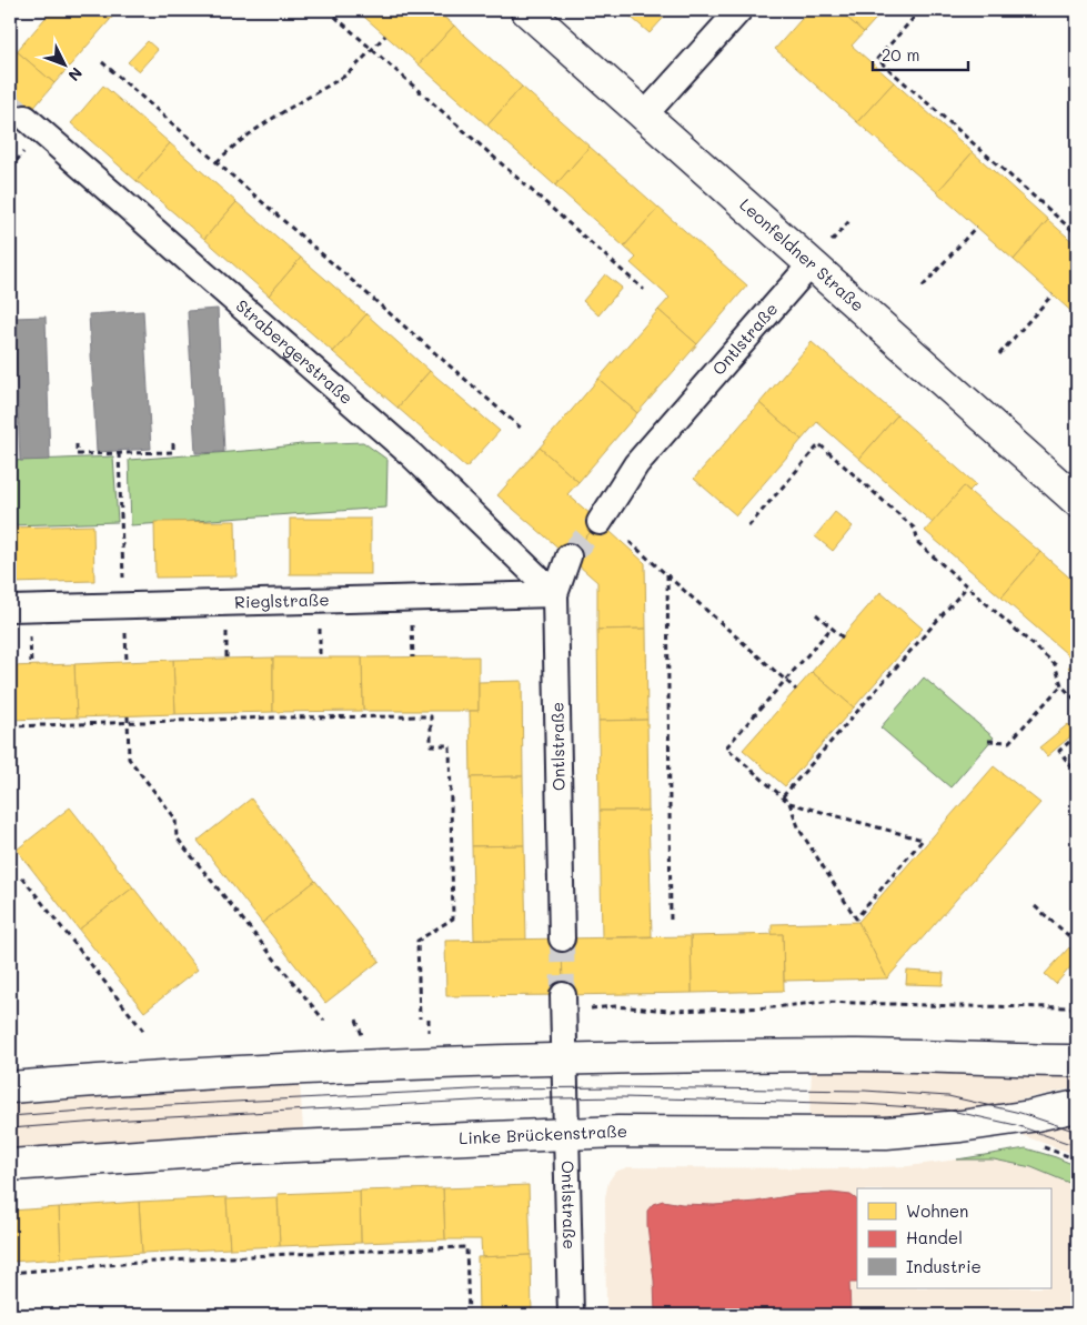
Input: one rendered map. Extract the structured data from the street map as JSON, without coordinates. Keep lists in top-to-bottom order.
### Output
{
  "streets": {
    "main road": ["Leonfeldner Straße", "Linke Brückenstraße"],
    "street": ["Ontlstraße", "Strabergerstraße", "Rieglstraße"]
  },
  "crossings": [
    ["Leonfeldner Straße", "Ontlstraße"],
    ["Ontlstraße", "Strabergerstraße"],
    ["Ontlstraße", "Rieglstraße"],
    ["Ontlstraße", "Linke Brückenstraße"],
    ["Strabergerstraße", "Rieglstraße"]
  ],
  "legend": ["Wohnen", "Handel", "Industrie"],
  "scale_bar": "20 m",
  "north": "bottom right"
}
